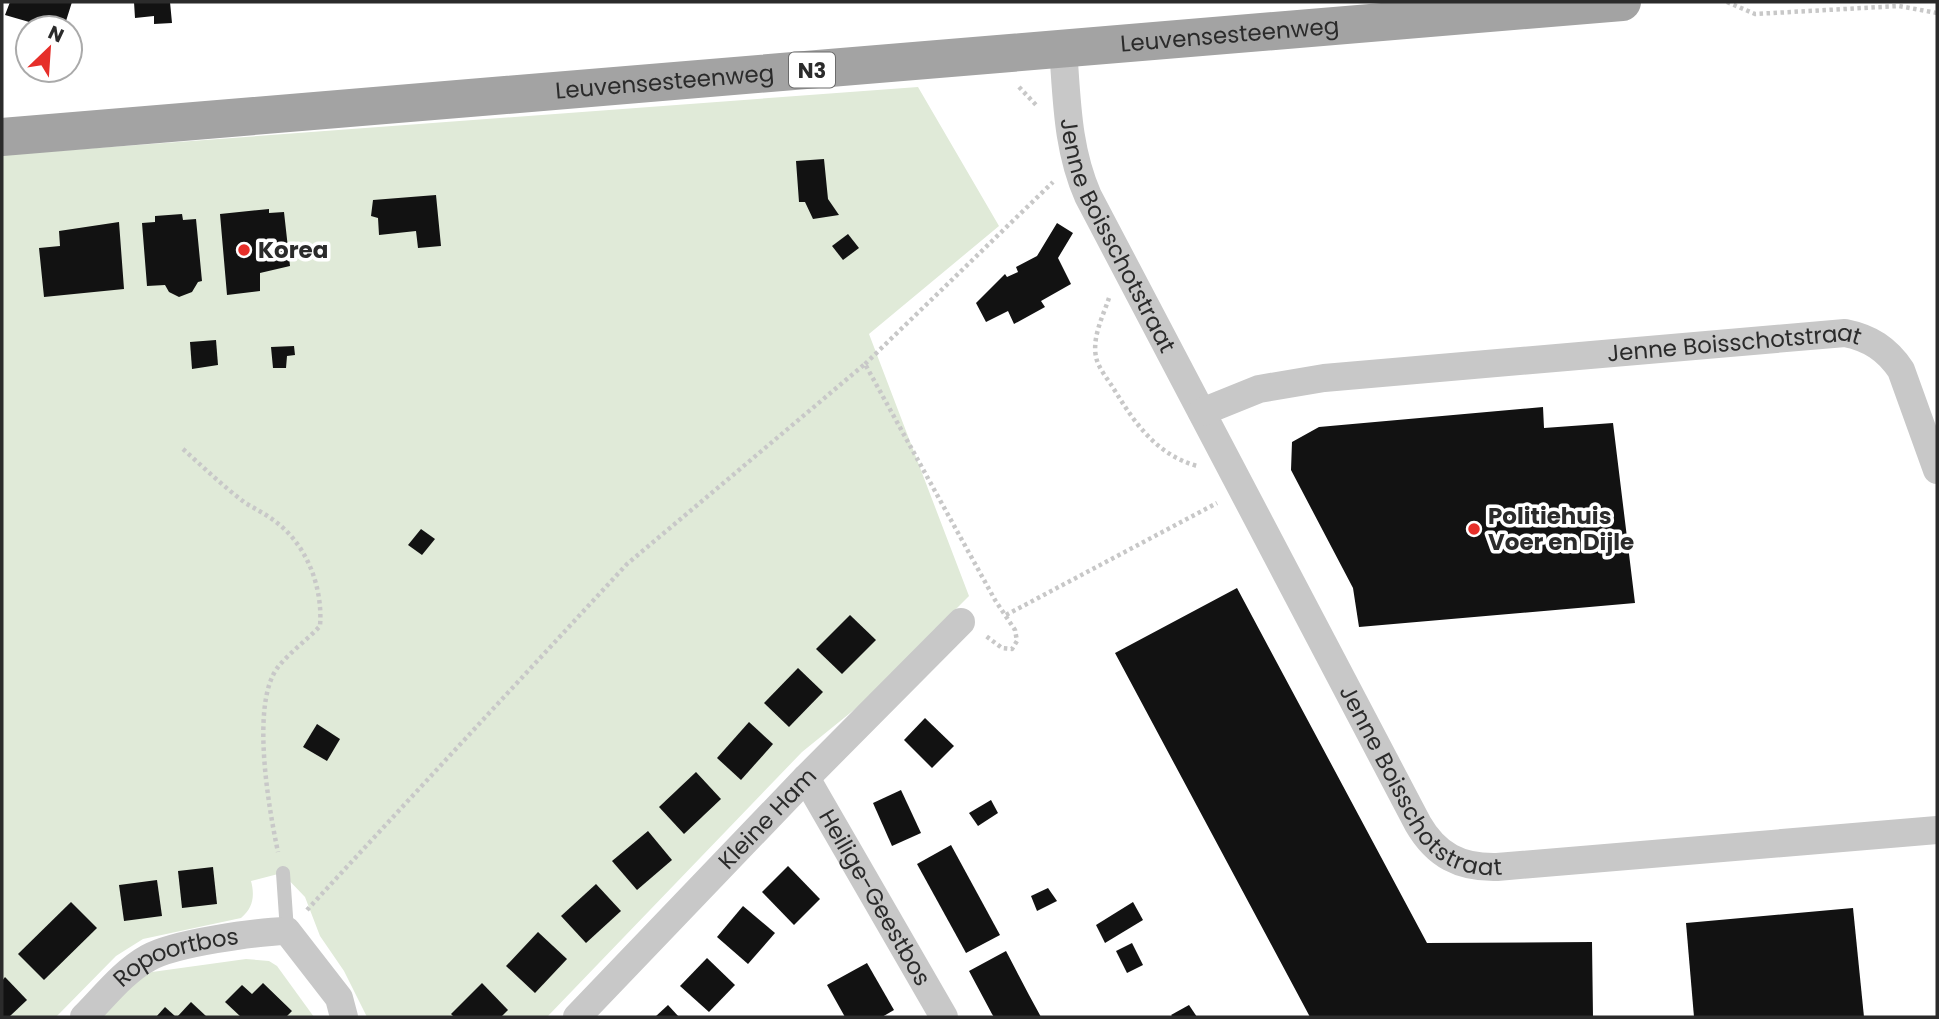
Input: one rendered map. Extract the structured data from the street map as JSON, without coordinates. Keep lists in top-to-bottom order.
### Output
{
  "streets": {
    "main road": ["Leuvensesteenweg", "N3"],
    "street": [
      "Jenne Boisschotstraat",
      "Kleine Ham",
      "Heilige-Geestbos",
      "Ropoortbos"
    ]
  },
  "crossings": [
    ["Leuvensesteenweg", "Jenne Boisschotstraat"],
    ["Kleine Ham", "Heilige-Geestbos"]
  ],
  "places": ["Korea", "Politiehuis Voer en Dijle"],
  "north": "top right"
}
